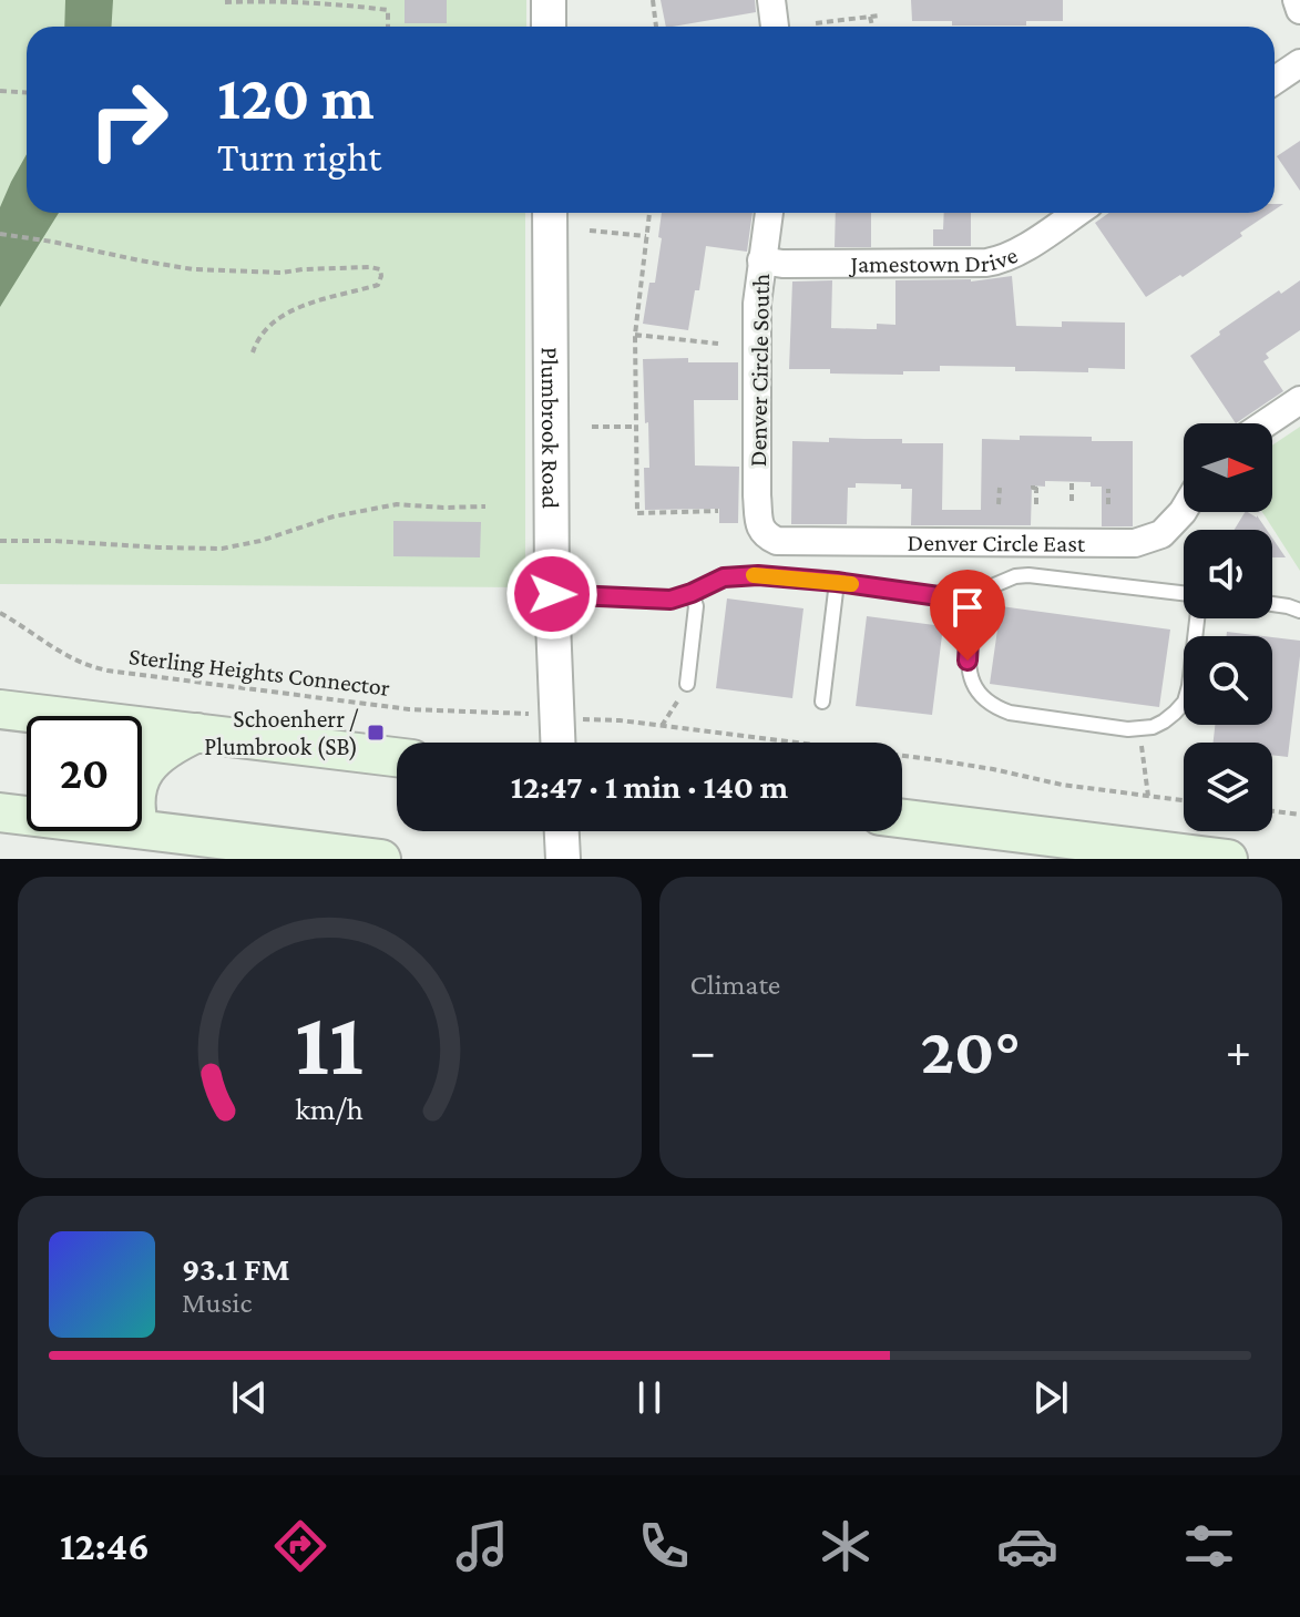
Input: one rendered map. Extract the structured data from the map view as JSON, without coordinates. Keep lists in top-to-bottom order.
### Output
{
  "streets": {
    "street": [
      "Jamestown Drive",
      "Denver Circle South",
      "Plumbrook Road",
      "Denver Circle East"
    ],
    "path": ["Sterling Heights Connector"]
  },
  "crossings": [
    ["Jamestown Drive", "Denver Circle South"],
    ["Denver Circle South", "Denver Circle East"]
  ],
  "places": {
    "transit": ["Schoenherr / Plumbrook (SB)"]
  },
  "north": "right",
  "page": {
    "turn": ["120 m", "Turn right"],
    "limit": "20",
    "trip": "12:47 · 1 min · 140 m",
    "tile": "Climate",
    "heat": ["−", "20°", "+"],
    "song": ["93.1 FM", "Music"],
    "tabs": "12:46",
    "gauge": ["11", "km/h"]
  }
}
